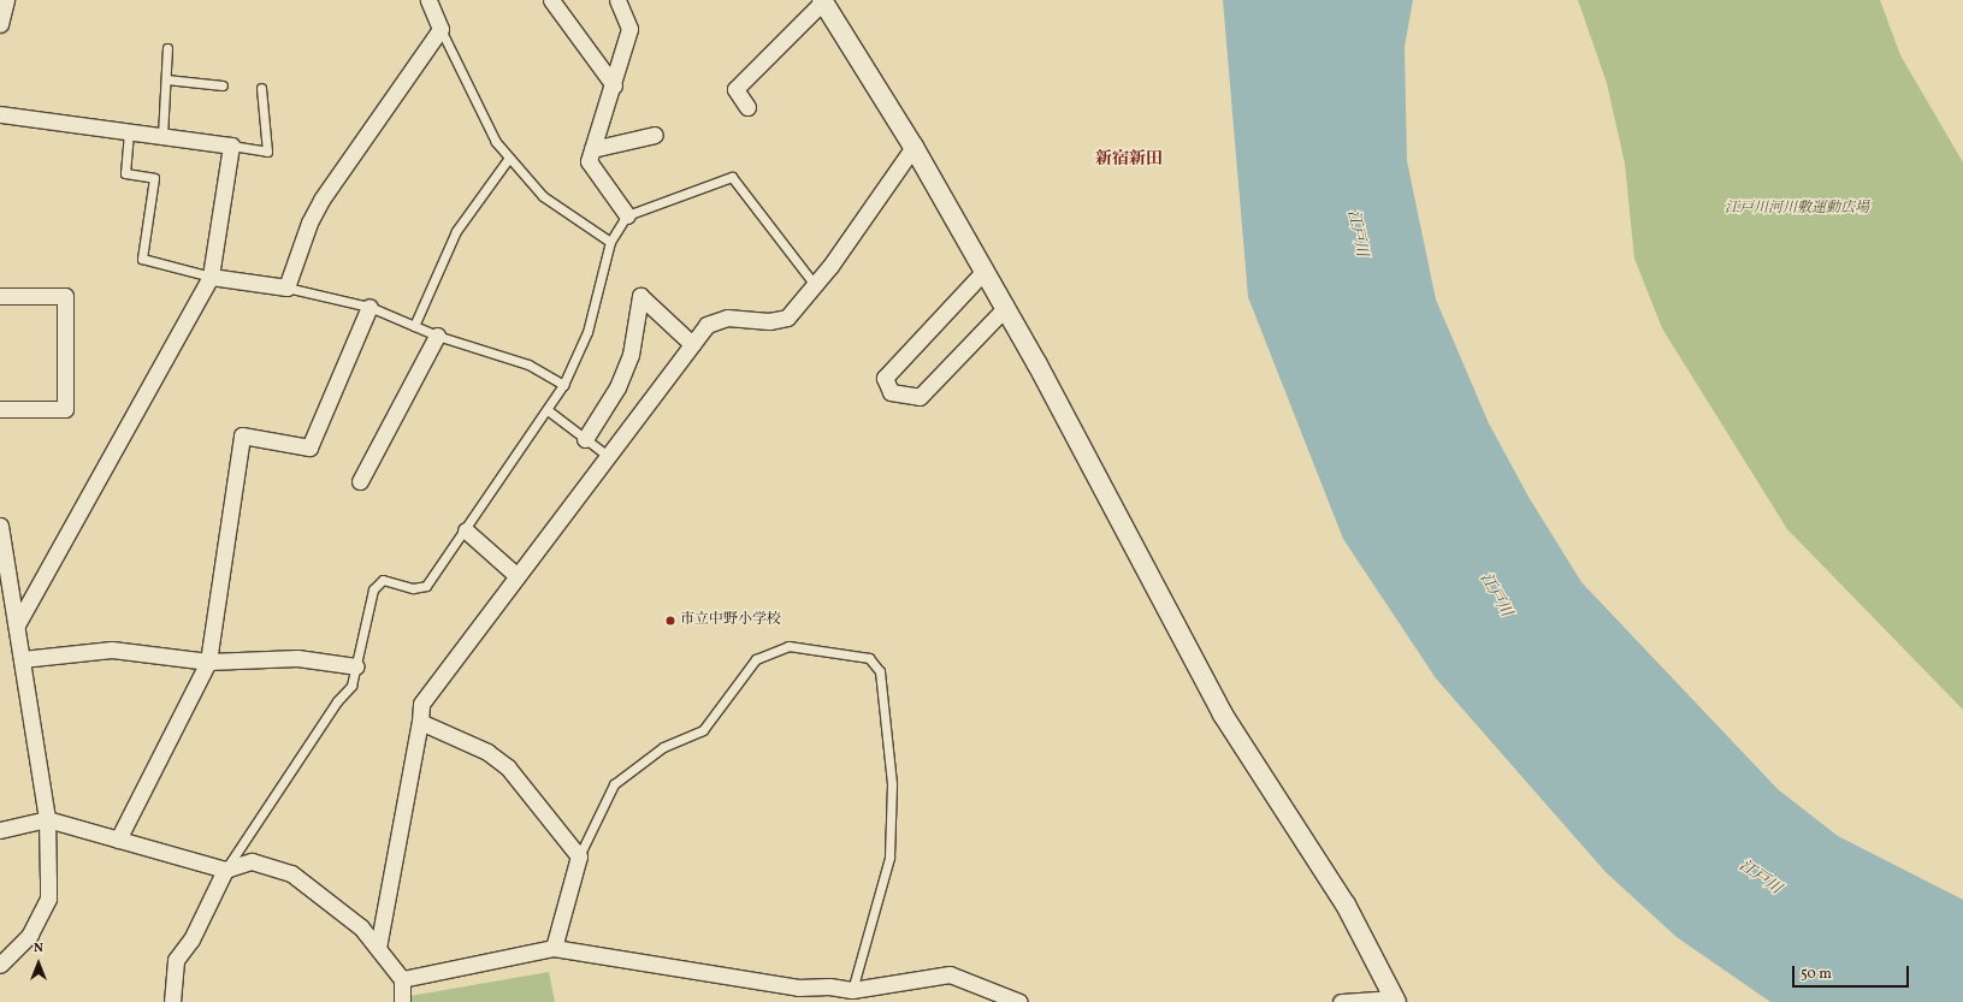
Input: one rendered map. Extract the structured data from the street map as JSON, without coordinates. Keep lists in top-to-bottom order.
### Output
{
  "districts": ["新宿新田"],
  "water": ["江戸川"],
  "parks": ["江戸川河川敷運動広場"],
  "places": ["市立中野小学校"],
  "scale_bar": "50 m",
  "north": "top"
}
